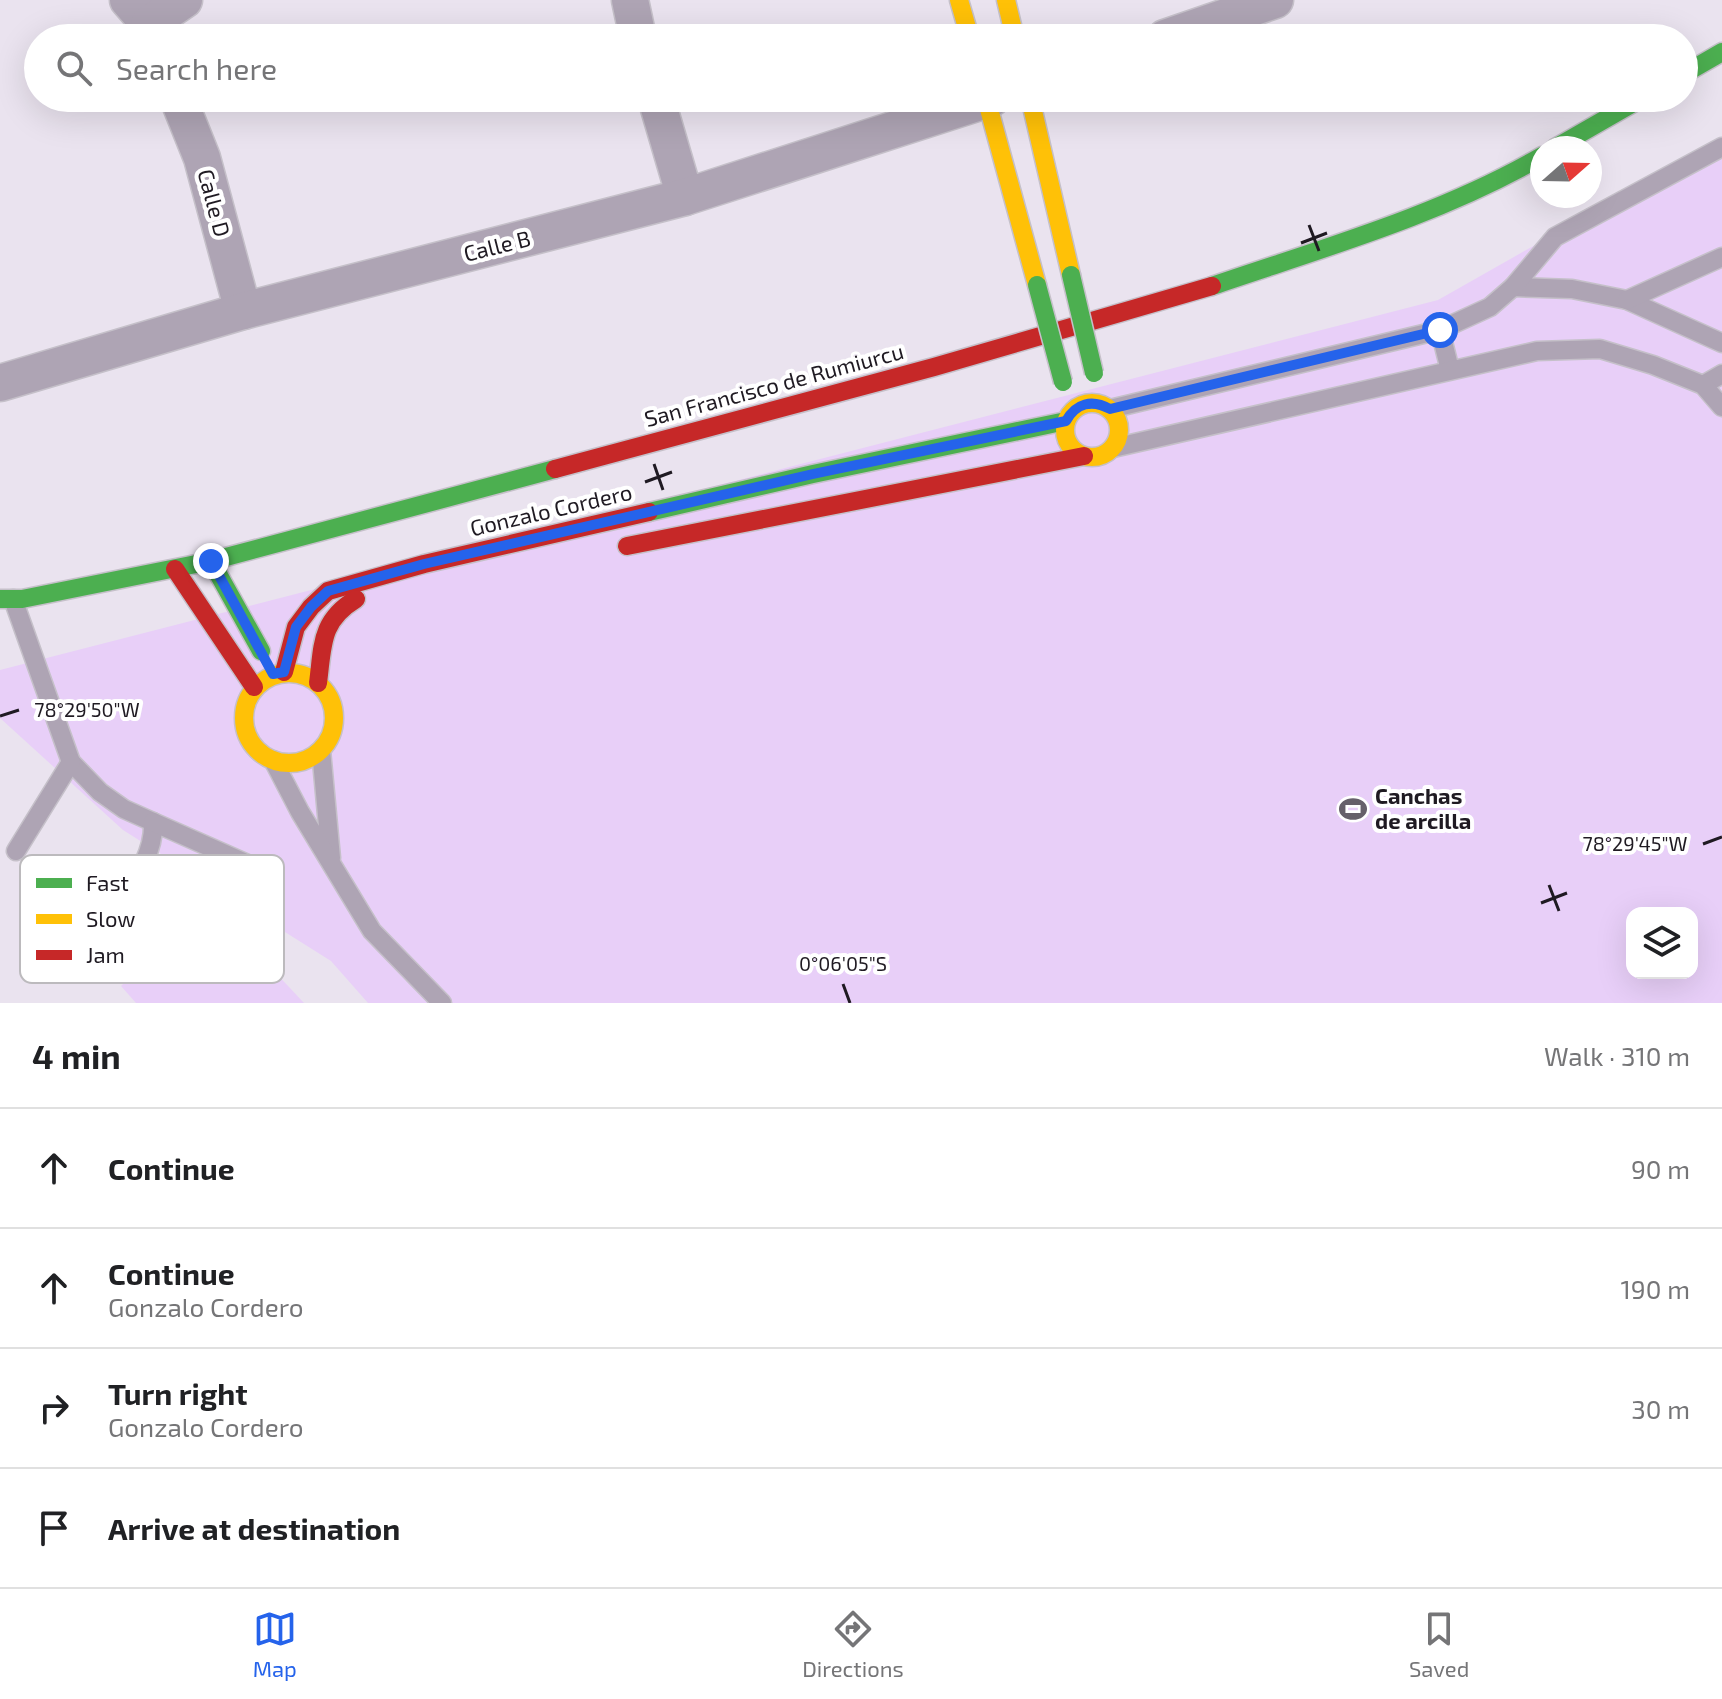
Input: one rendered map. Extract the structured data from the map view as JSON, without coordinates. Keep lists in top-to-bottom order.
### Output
{
  "streets": {
    "street": [
      "Calle D",
      "Calle B",
      "San Francisco de Rumiurcu",
      "Gonzalo Cordero"
    ]
  },
  "crossings": [
    ["Calle D", "Calle B"]
  ],
  "places": {
    "sports": ["Canchas de arcilla"]
  },
  "legend": ["Fast", "Slow", "Jam"],
  "north": "right",
  "page": {
    "search": "Search here",
    "heading": ["4 min", "Walk · 310 m"],
    "list": [
      ["Continue", "90 m"],
      ["Continue", "Gonzalo Cordero", "190 m"],
      ["Turn right", "Gonzalo Cordero", "30 m"],
      "Arrive at destination"
    ],
    "nav": ["Map", "Directions", "Saved"]
  },
  "coordinates": ["78°29'50\"W", "78°29'45\"W", "0°06'05\"S"]
}
